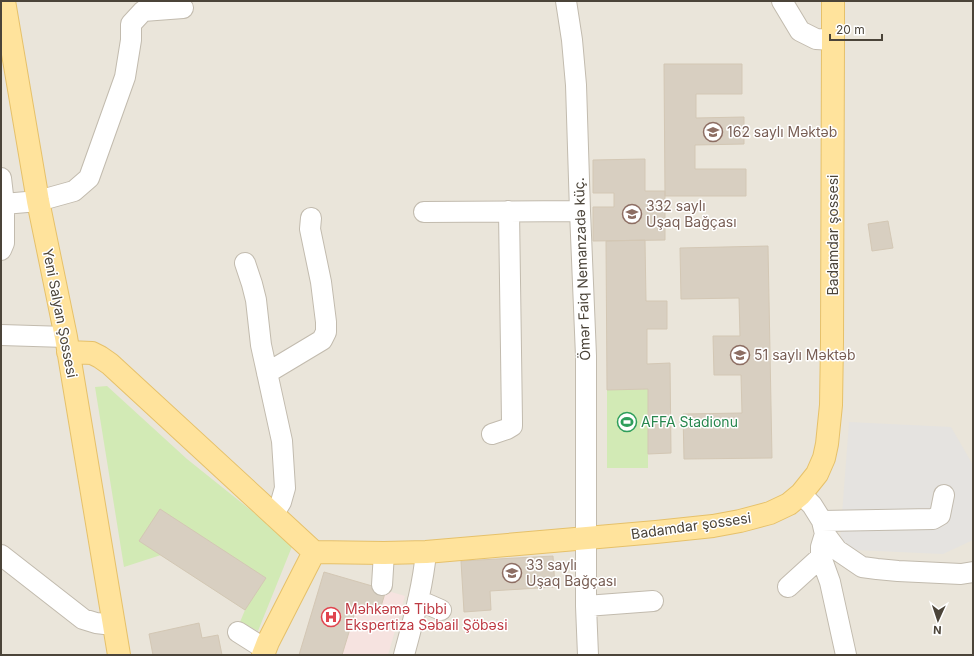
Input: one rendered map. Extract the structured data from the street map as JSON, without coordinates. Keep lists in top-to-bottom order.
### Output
{
  "streets": {
    "main road": ["Badamdar şossesi", "Yeni Salyan Şossesi"],
    "street": ["Ömər Faiq Nemanzadə küç."]
  },
  "crossings": [
    ["Badamdar şossesi", "Ömər Faiq Nemanzadə küç."]
  ],
  "places": {
    "school or university": [
      "162 saylı Məktəb",
      "332 saylı Uşaq Bağçası",
      "51 saylı Məktəb",
      "33 saylı Uşaq Bağçası"
    ],
    "sports": ["AFFA Stadionu"],
    "hospital": ["Məhkəmə Tibbi Ekspertiza Səbail Şöbəsi"]
  },
  "scale_bar": "20 m",
  "north": "bottom"
}
